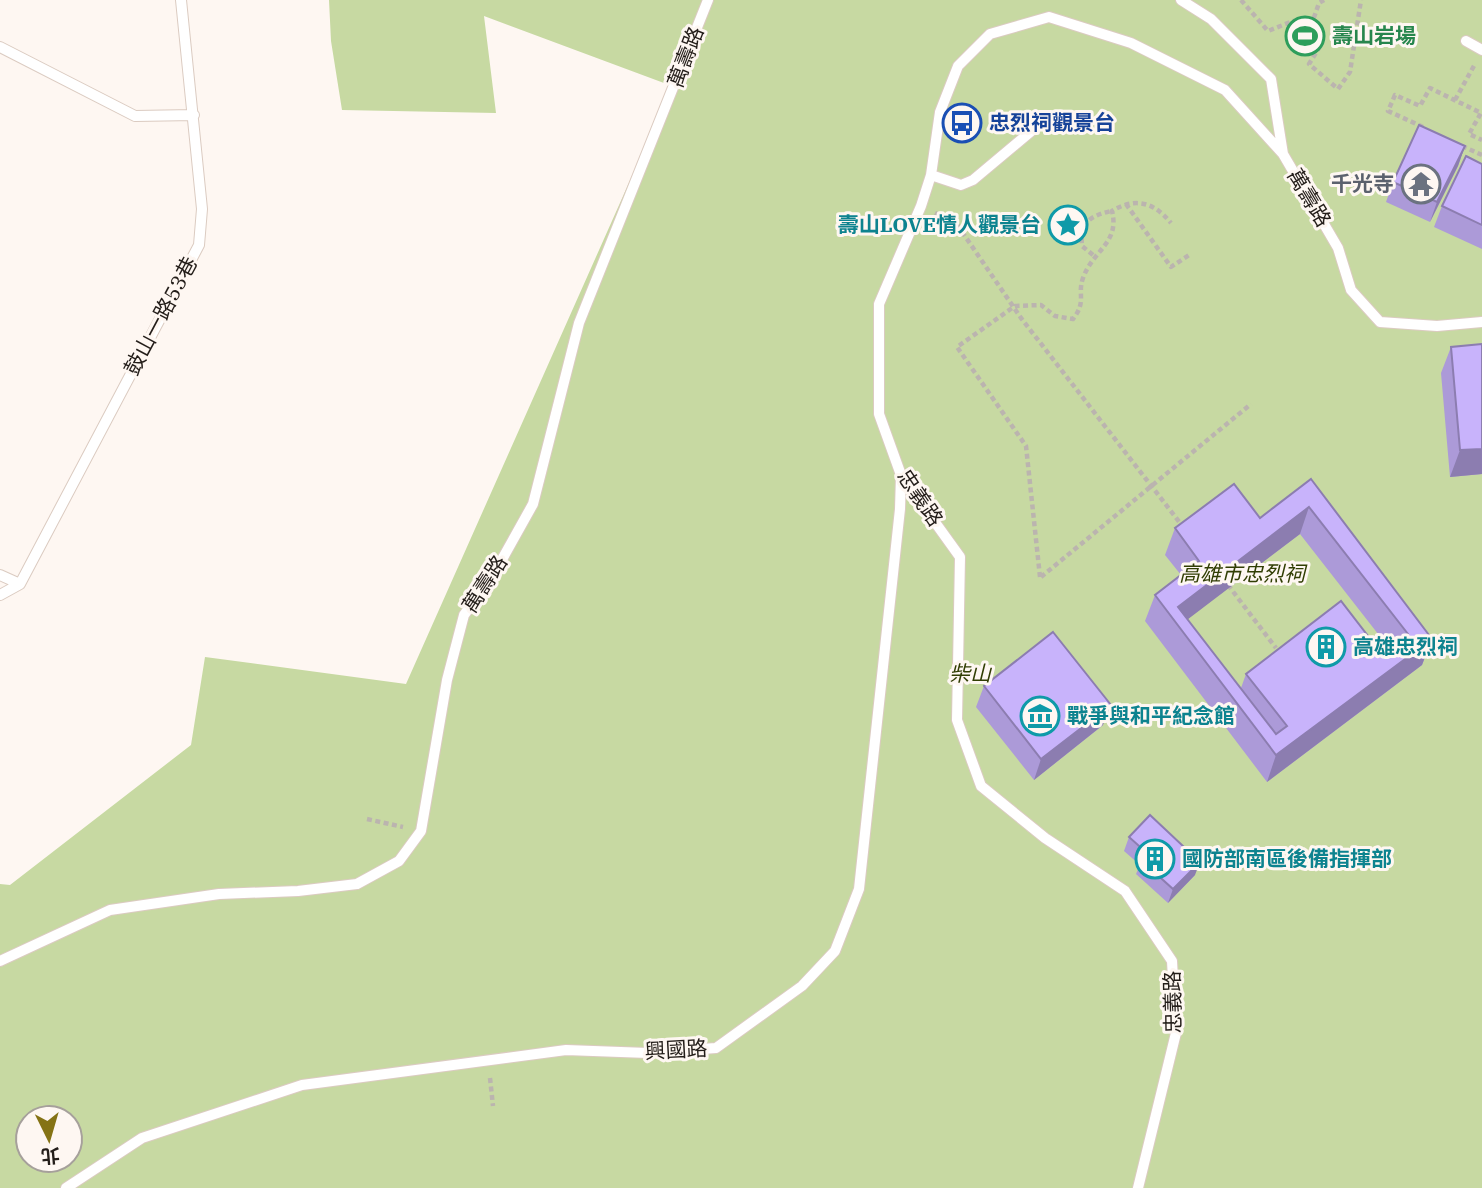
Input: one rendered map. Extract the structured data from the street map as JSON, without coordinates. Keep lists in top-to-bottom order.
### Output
{
  "streets": {
    "lane": [
      "萬壽路",
      "鼓山一路53巷",
      "忠義路",
      "興國路"
    ]
  },
  "crossings": [
    ["萬壽路", "忠義路"],
    ["忠義路", "興國路"]
  ],
  "parks": ["高雄市忠烈祠", "柴山"],
  "places": {
    "sports": ["壽山岩場"],
    "bus stop": ["忠烈祠觀景台"],
    "temple": ["千光寺"],
    "place": ["壽山LOVE情人觀景台"],
    "building": ["高雄忠烈祠", "國防部南區後備指揮部"],
    "museum": ["戰爭與和平紀念館"]
  },
  "north": "bottom"
}
